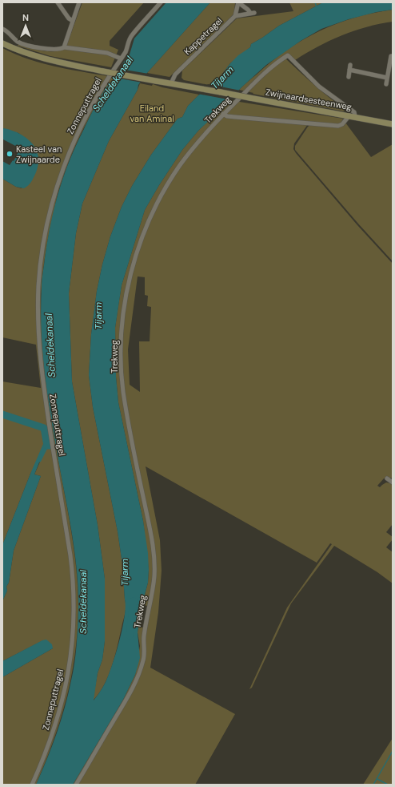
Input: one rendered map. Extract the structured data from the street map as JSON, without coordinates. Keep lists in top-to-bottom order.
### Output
{
  "streets": {
    "main road": ["Zwijnaardsesteenweg"],
    "street": ["Kappetragel", "Zonneputtragel", "Trekweg"]
  },
  "crossings": [
    ["Kappetragel", "Zwijnaardsesteenweg"],
    ["Zwijnaardsesteenweg", "Trekweg"]
  ],
  "water": ["Tijarm", "Scheldekanaal"],
  "parks": ["Eiland van Aminal"],
  "places": ["Kasteel van Zwijnaarde"],
  "north": "top"
}
